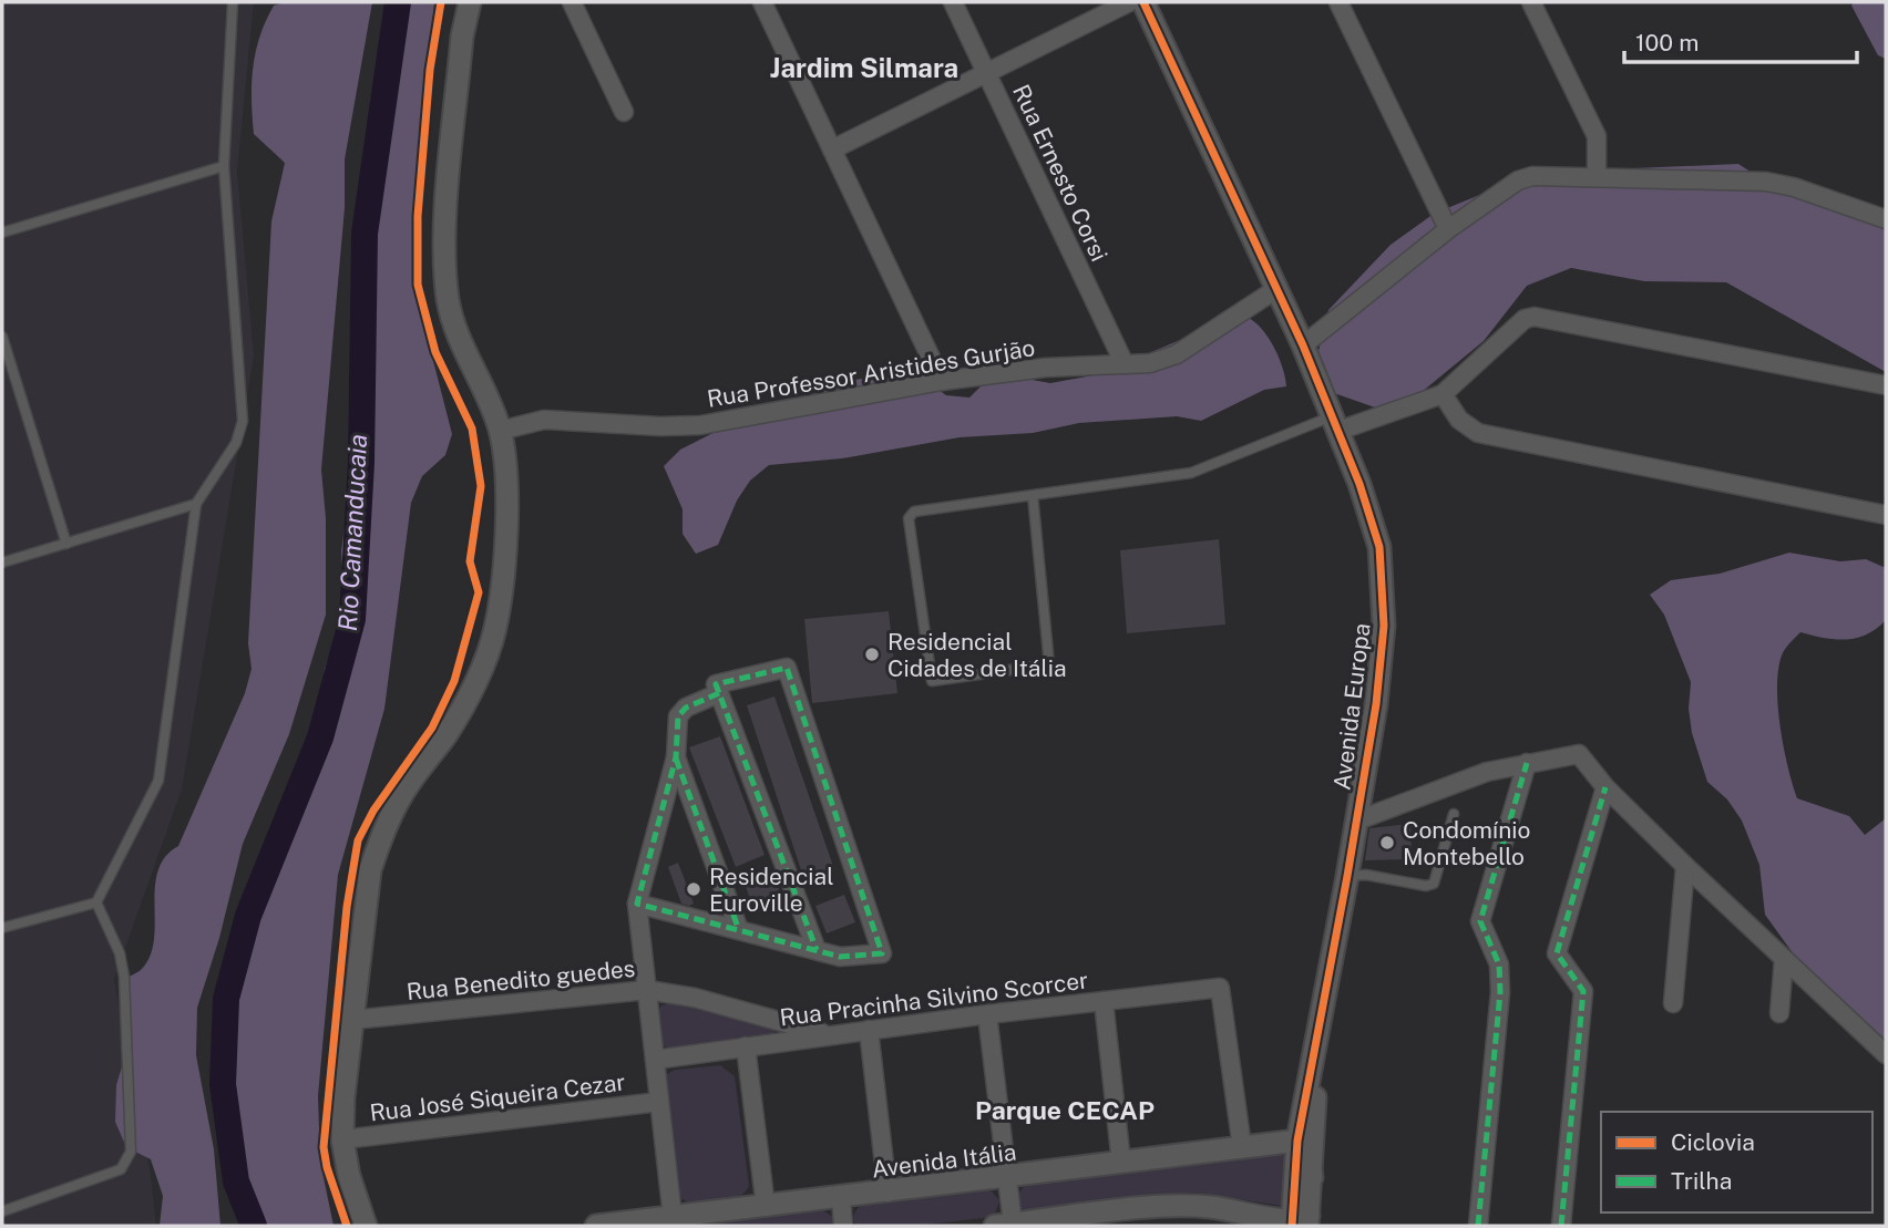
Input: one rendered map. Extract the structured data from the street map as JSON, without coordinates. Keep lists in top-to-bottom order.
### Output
{
  "streets": {
    "street": [
      "Rua Ernesto Corsi",
      "Rua Professor Aristides Gurjão",
      "Avenida Europa",
      "Rua Benedito guedes",
      "Rua Pracinha Silvino Scorcer",
      "Rua José Siqueira Cezar",
      "Avenida Itália"
    ]
  },
  "crossings": [
    ["Rua Ernesto Corsi", "Rua Professor Aristides Gurjão"],
    ["Rua Professor Aristides Gurjão", "Avenida Europa"],
    ["Avenida Europa", "Avenida Itália"],
    ["Rua Benedito guedes", "Rua Pracinha Silvino Scorcer"],
    ["Rua Pracinha Silvino Scorcer", "Avenida Itália"]
  ],
  "districts": ["Jardim Silmara", "Parque CECAP"],
  "water": ["Rio Camanducaia"],
  "places": ["Residencial Cidades de Itália", "Condomínio Montebello", "Residencial Euroville"],
  "legend": ["Ciclovia", "Trilha"],
  "scale_bar": "100 m"
}
